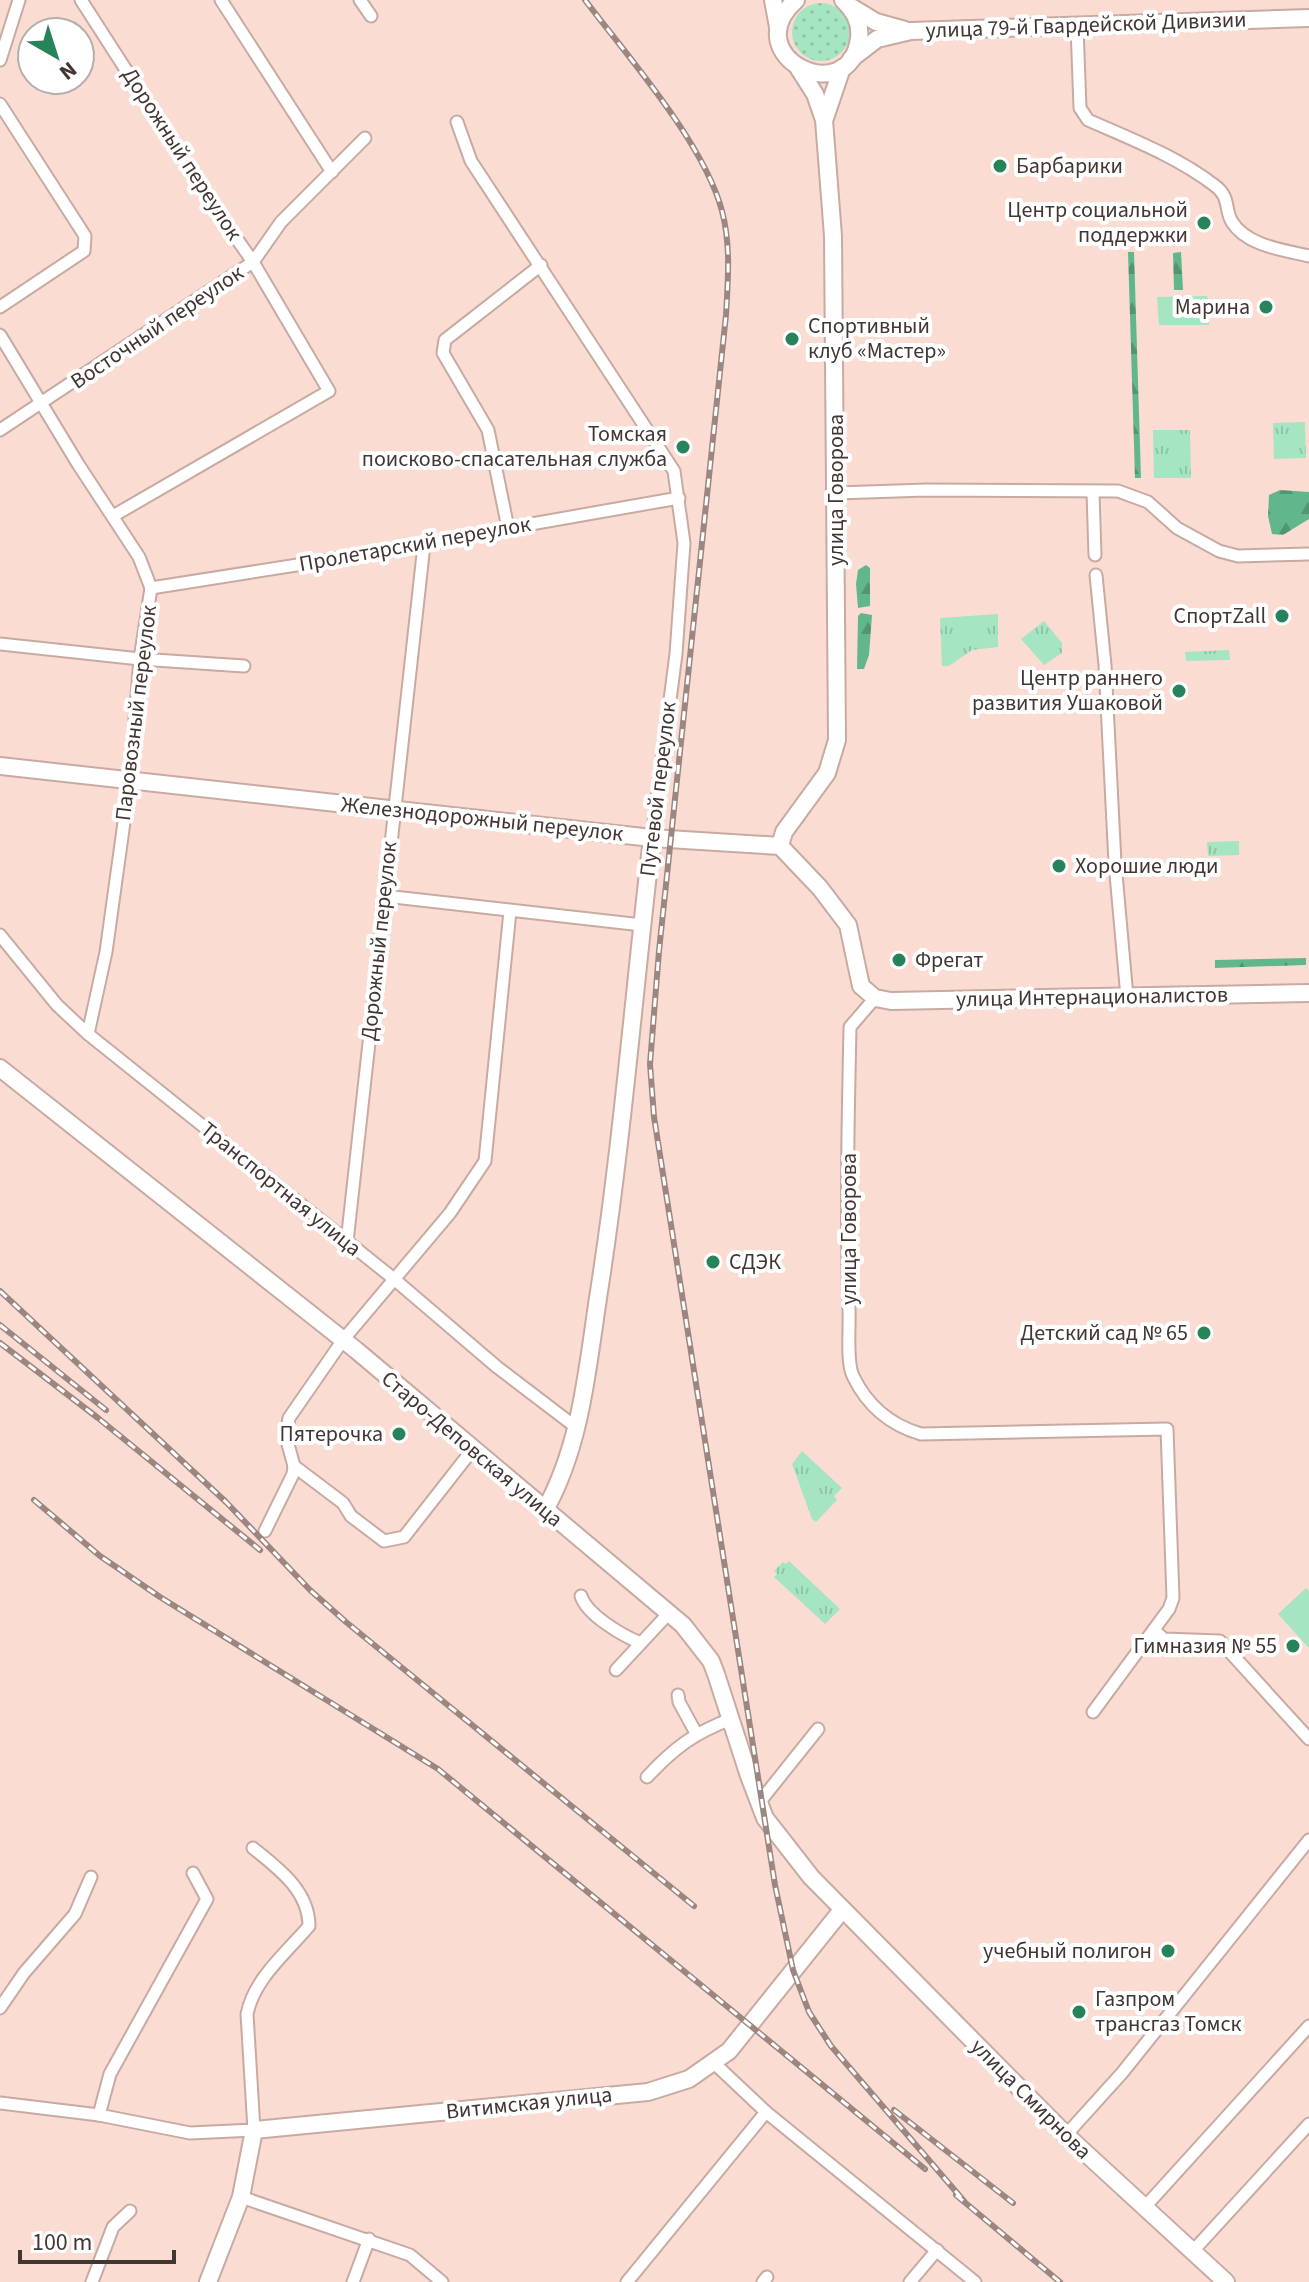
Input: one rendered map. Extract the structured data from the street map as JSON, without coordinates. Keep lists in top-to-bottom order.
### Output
{
  "streets": {
    "street": [
      "улица 79-й Гвардейской Дивизии",
      "Дорожный переулок",
      "Восточный переулок",
      "улица Говорова",
      "Пролетарский переулок",
      "Паровозный переулок",
      "Путевой переулок",
      "Железнодорожный переулок",
      "улица Интернационалистов",
      "Транспортная улица",
      "Старо-Деповская улица",
      "улица Смирнова",
      "Витимская улица"
    ]
  },
  "crossings": [
    ["улица 79-й Гвардейской Дивизии", "улица Говорова"],
    ["Дорожный переулок", "Восточный переулок"],
    ["Дорожный переулок", "Пролетарский переулок"],
    ["Дорожный переулок", "Паровозный переулок"],
    ["Дорожный переулок", "Железнодорожный переулок"],
    ["Дорожный переулок", "Транспортная улица"],
    ["Восточный переулок", "Паровозный переулок"],
    ["улица Говорова", "Железнодорожный переулок"],
    ["улица Говорова", "улица Интернационалистов"],
    ["Пролетарский переулок", "Паровозный переулок"],
    ["Пролетарский переулок", "Путевой переулок"],
    ["Паровозный переулок", "Железнодорожный переулок"],
    ["Паровозный переулок", "Транспортная улица"],
    ["Путевой переулок", "Железнодорожный переулок"],
    ["Путевой переулок", "Транспортная улица"],
    ["Путевой переулок", "Старо-Деповская улица"],
    ["Старо-Деповская улица", "улица Смирнова"],
    ["Старо-Деповская улица", "Витимская улица"],
    ["улица Смирнова", "Витимская улица"]
  ],
  "places": [
    "Барбарики",
    "Центр социальной поддержки",
    "Марина",
    "Спортивный клуб «Мастер»",
    "Томская поисково-спасательная служба",
    "СпортZall",
    "Центр раннего развития Ушаковой",
    "Хорошие люди",
    "Фрегат",
    "СДЭК",
    "Детский сад № 65",
    "Пятерочка",
    "Гимназия № 55",
    "учебный полигон",
    "Газпром трансгаз Томск"
  ],
  "scale_bar": "100 m",
  "north": "bottom right"
}
